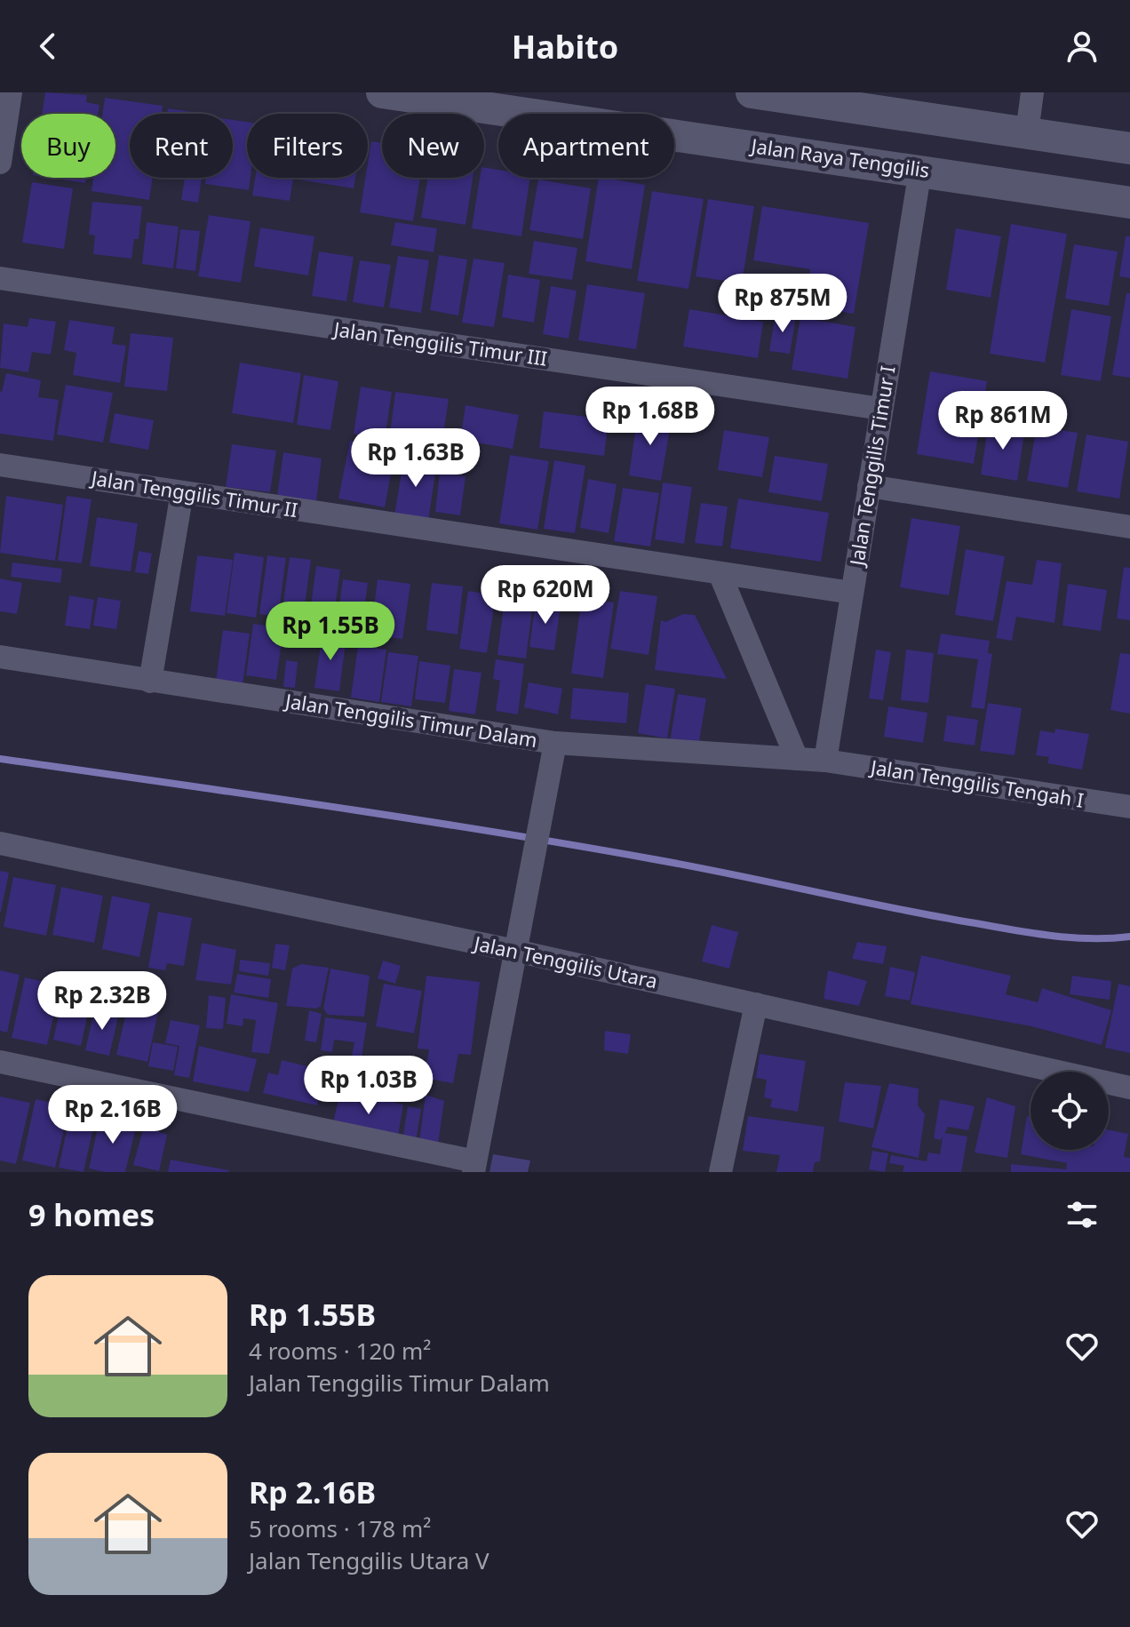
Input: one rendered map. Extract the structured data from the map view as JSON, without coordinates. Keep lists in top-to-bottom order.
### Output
{
  "streets": {
    "main road": ["Jalan Raya Tenggilis"],
    "street": [
      "Jalan Tenggilis Timur III",
      "Jalan Tenggilis Timur I",
      "Jalan Tenggilis Timur II",
      "Jalan Tenggilis Timur Dalam",
      "Jalan Tenggilis Tengah I",
      "Jalan Tenggilis Utara"
    ]
  },
  "crossings": [
    ["Jalan Raya Tenggilis", "Jalan Tenggilis Timur I"],
    ["Jalan Tenggilis Timur III", "Jalan Tenggilis Timur I"],
    ["Jalan Tenggilis Timur I", "Jalan Tenggilis Timur II"],
    ["Jalan Tenggilis Timur I", "Jalan Tenggilis Timur Dalam"],
    ["Jalan Tenggilis Timur I", "Jalan Tenggilis Tengah I"],
    ["Jalan Tenggilis Timur Dalam", "Jalan Tenggilis Tengah I"]
  ],
  "page": {
    "header": "Habito",
    "chip": [
      "Buy",
      "Rent",
      "Filters",
      "New",
      "Apartment"
    ],
    "price": [
      "Rp 875M",
      "Rp 1.68B",
      "Rp 861M",
      "Rp 1.63B",
      "Rp 620M",
      "Rp 1.55B",
      "Rp 2.32B",
      "Rp 1.03B",
      "Rp 2.16B"
    ],
    "heading": "9 homes",
    "list": [
      {
        "name": "Rp 1.55B",
        "note": "4 rooms · 120 m² · Jalan Tenggilis Timur Dalam"
      },
      {
        "name": "Rp 2.16B",
        "note": "5 rooms · 178 m² · Jalan Tenggilis Utara V"
      }
    ]
  }
}
